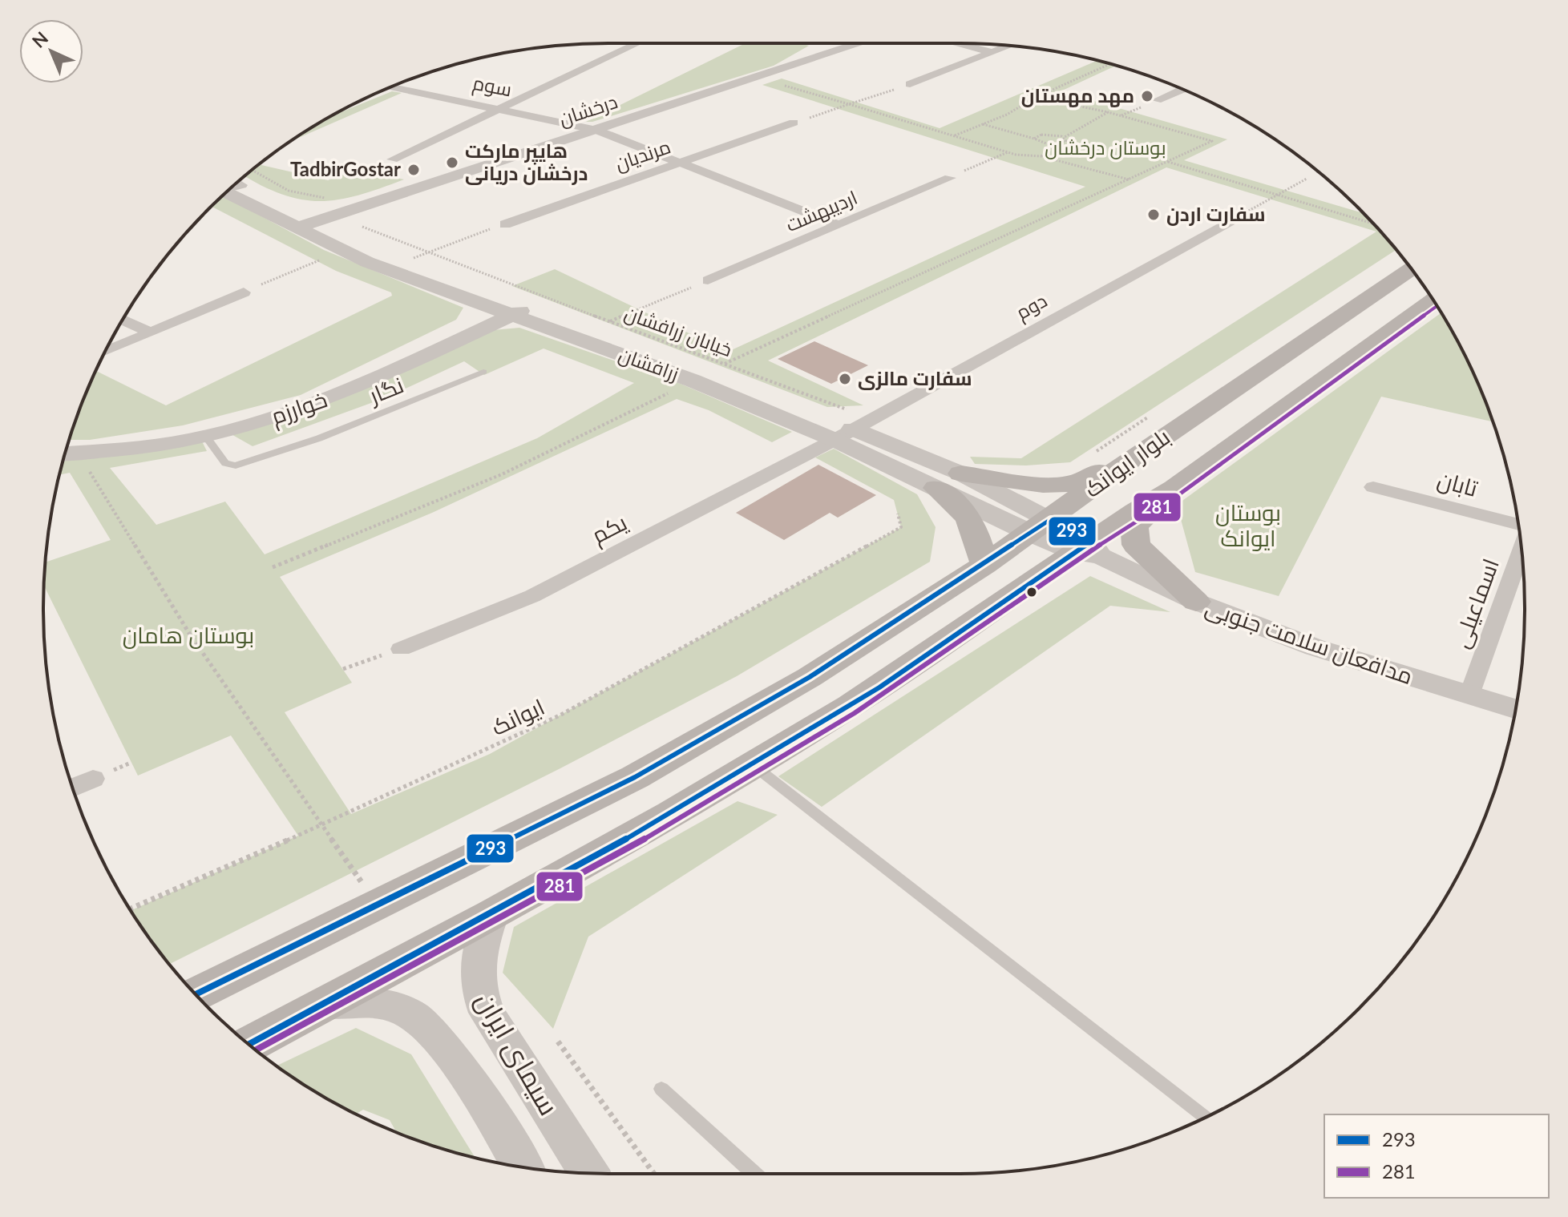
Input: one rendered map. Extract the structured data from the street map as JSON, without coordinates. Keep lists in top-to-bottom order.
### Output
{
  "streets": {
    "main road": ["بلوار ایوانک"],
    "street": [
      "سوم",
      "درخشان",
      "مرنديان",
      "اردیبهشت",
      "دوم",
      "زرافشان",
      "خوارزم",
      "تابان",
      "یکم",
      "اسماعیلی",
      "مدافعان سلامت جنوبی",
      "سیمای ایران"
    ],
    "lane": ["نگار"],
    "path": ["خیابان زرافشان", "ایوانک"]
  },
  "crossings": [
    ["سوم", "درخشان"],
    ["سوم", "مرنديان"],
    ["سوم", "اردیبهشت"],
    ["درخشان", "زرافشان"],
    ["دوم", "خیابان زرافشان"],
    ["دوم", "زرافشان"],
    ["دوم", "یکم"],
    ["خیابان زرافشان", "زرافشان"],
    ["زرافشان", "خوارزم"],
    ["زرافشان", "بلوار ایوانک"],
    ["زرافشان", "یکم"],
    ["زرافشان", "مدافعان سلامت جنوبی"],
    ["نگار", "خوارزم"],
    ["بلوار ایوانک", "مدافعان سلامت جنوبی"],
    ["بلوار ایوانک", "سیمای ایران"],
    ["اسماعیلی", "مدافعان سلامت جنوبی"]
  ],
  "parks": ["بوستان درخشان", "بوستان ایوانک", "بوستان هامان"],
  "places": [
    "مهد مهستان",
    "هایپر مارکت درخشان دریانی",
    "TadbirGostar",
    "سفارت اردن",
    "سفارت مالزی"
  ],
  "lines": ["transit line 281", "transit line 293"],
  "legend": ["293", "281"],
  "north": "top left"
}
